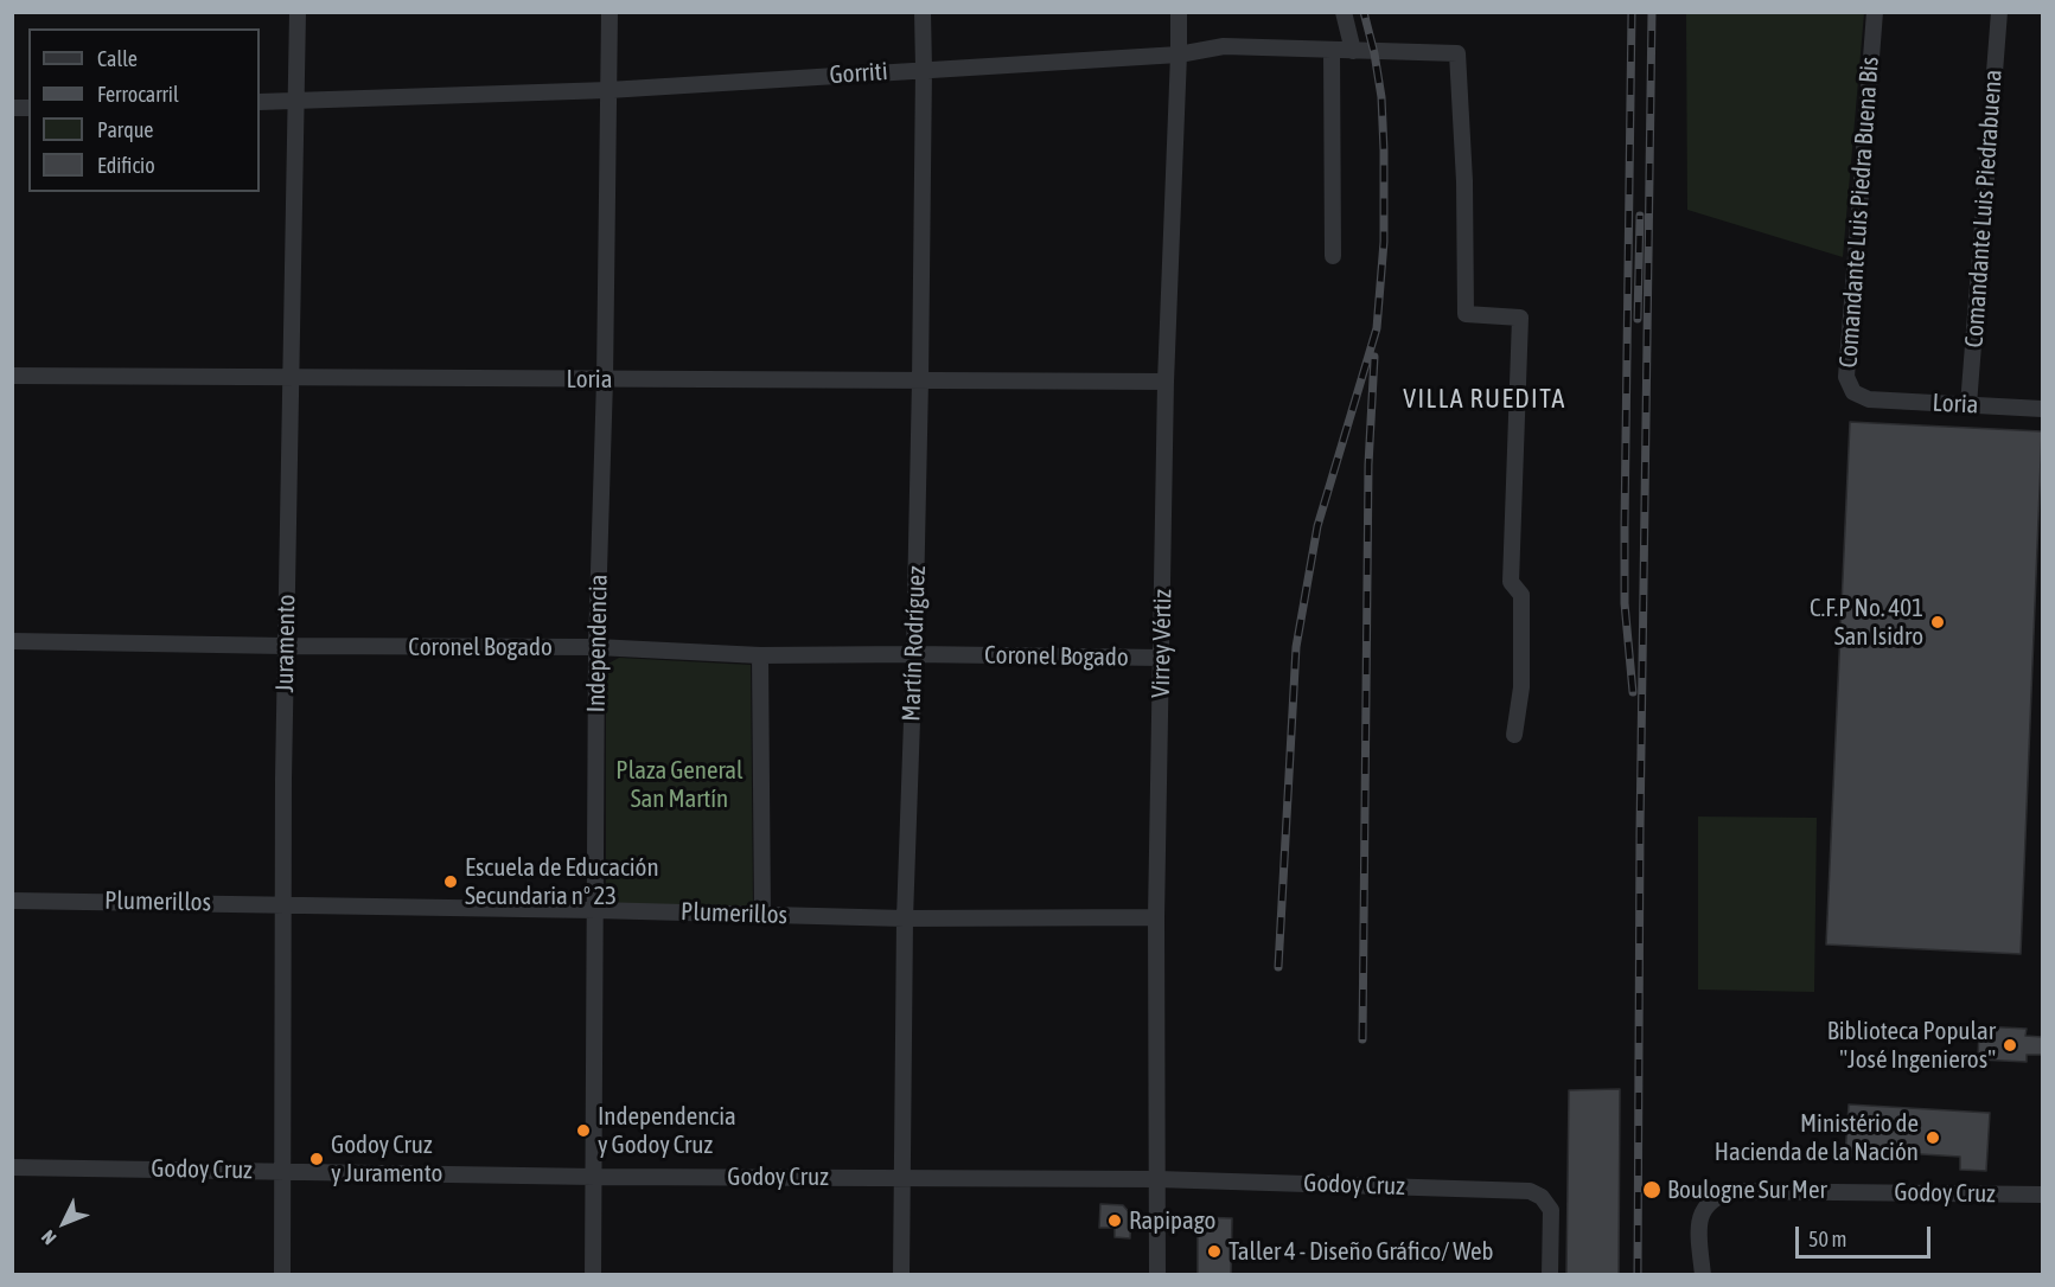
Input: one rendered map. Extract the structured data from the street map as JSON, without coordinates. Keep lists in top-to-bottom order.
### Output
{
  "streets": {
    "street": [
      "Gorriti",
      "Comandante Luis Piedrabuena",
      "Comandante Luis Piedra Buena Bis",
      "Loria",
      "Juramento",
      "Independencia",
      "Martín Rodríguez",
      "Virrey Vértiz",
      "Coronel Bogado",
      "Plumerillos",
      "Godoy Cruz"
    ]
  },
  "crossings": [
    ["Gorriti", "Juramento"],
    ["Gorriti", "Independencia"],
    ["Gorriti", "Martín Rodríguez"],
    ["Gorriti", "Virrey Vértiz"],
    ["Comandante Luis Piedrabuena", "Loria"],
    ["Comandante Luis Piedra Buena Bis", "Loria"],
    ["Loria", "Juramento"],
    ["Loria", "Independencia"],
    ["Loria", "Martín Rodríguez"],
    ["Loria", "Virrey Vértiz"],
    ["Juramento", "Coronel Bogado"],
    ["Juramento", "Plumerillos"],
    ["Juramento", "Godoy Cruz"],
    ["Independencia", "Coronel Bogado"],
    ["Independencia", "Plumerillos"],
    ["Independencia", "Godoy Cruz"],
    ["Martín Rodríguez", "Coronel Bogado"],
    ["Martín Rodríguez", "Plumerillos"],
    ["Martín Rodríguez", "Godoy Cruz"],
    ["Virrey Vértiz", "Coronel Bogado"],
    ["Virrey Vértiz", "Plumerillos"],
    ["Virrey Vértiz", "Godoy Cruz"]
  ],
  "districts": ["VILLA RUEDITA"],
  "parks": ["Plaza General San Martín"],
  "places": [
    "C.F.P No. 401 San Isidro",
    "Escuela de Educación Secundaria nº 23",
    "Biblioteca Popular \"José Ingenieros\"",
    "Independencia y Godoy Cruz",
    "Ministério de Hacienda de la Nación",
    "Godoy Cruz y Juramento",
    "Boulogne Sur Mer",
    "Rapipago",
    "Taller 4 - Diseño Gráfico/ Web"
  ],
  "legend": [
    "Calle",
    "Ferrocarril",
    "Parque",
    "Edificio"
  ],
  "scale_bar": "50 m",
  "north": "bottom left"
}
